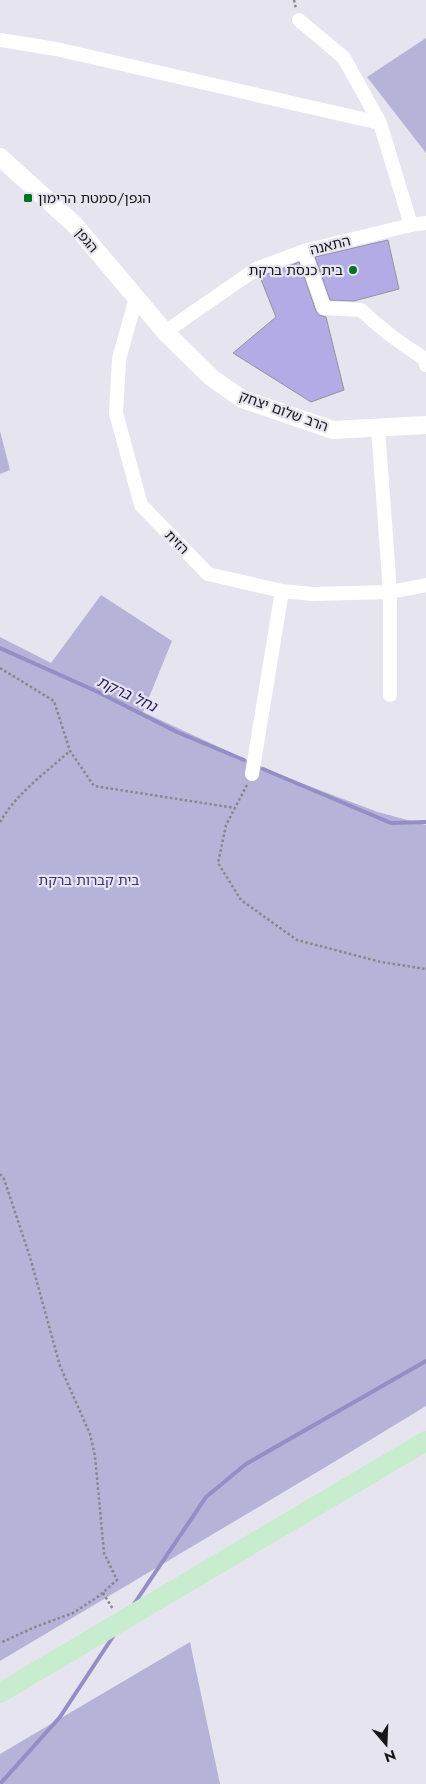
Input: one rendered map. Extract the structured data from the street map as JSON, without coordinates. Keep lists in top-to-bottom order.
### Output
{
  "streets": {
    "street": [
      "הגפן",
      "התאנה",
      "הרב שלום יצחק",
      "הזית"
    ]
  },
  "crossings": [
    ["הגפן", "התאנה"],
    ["הגפן", "הרב שלום יצחק"],
    ["הגפן", "הזית"],
    ["התאנה", "הרב שלום יצחק"]
  ],
  "water": ["נחל ברקת"],
  "parks": ["בית קברות ברקת"],
  "places": {
    "transit": ["הגפן/סמטת הרימון"],
    "other": ["בית כנסת ברקת"]
  },
  "north": "bottom"
}
